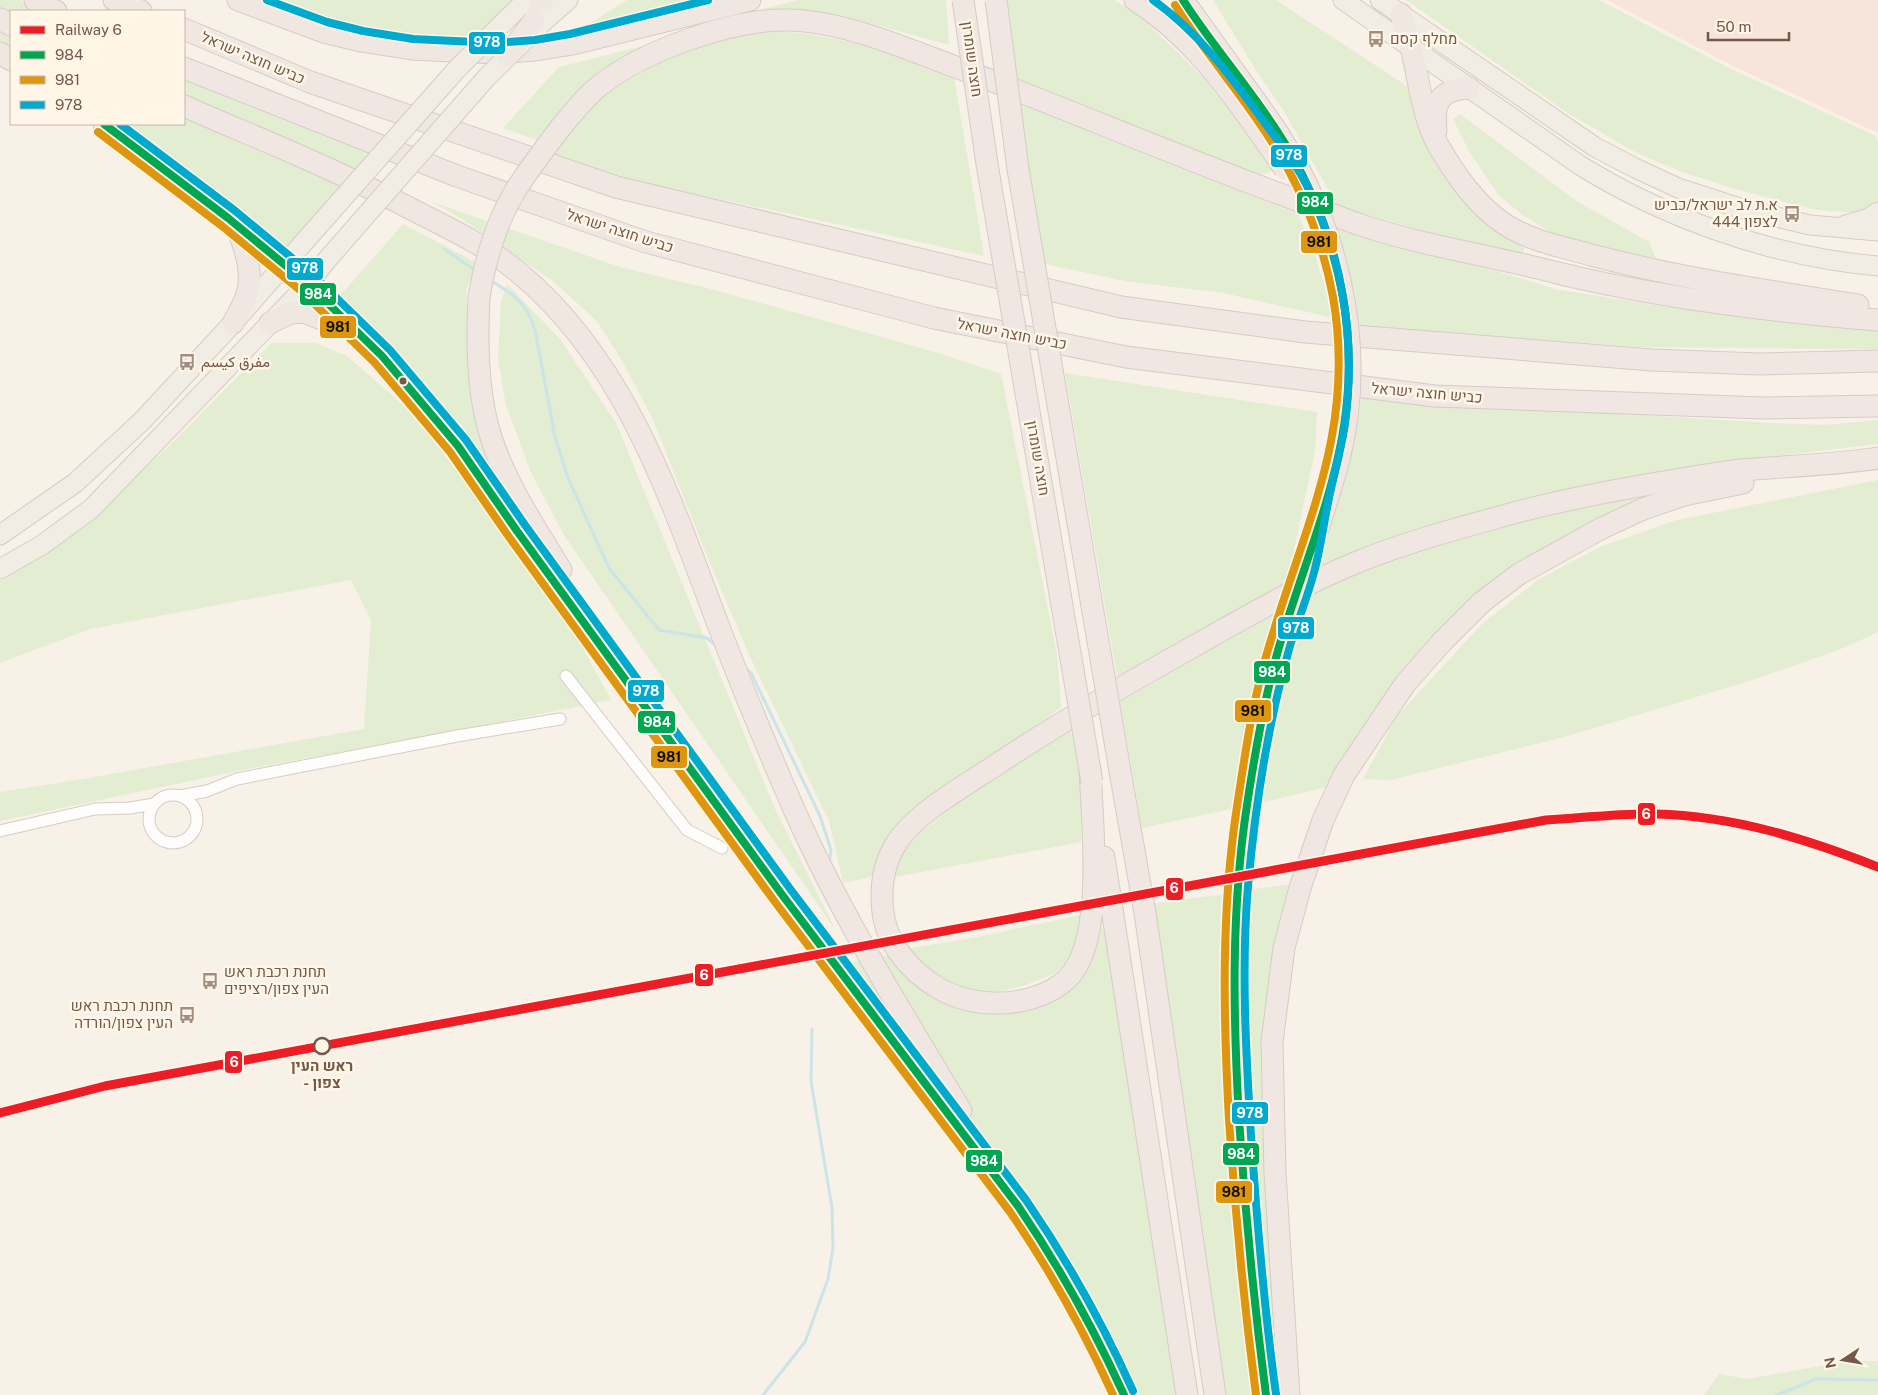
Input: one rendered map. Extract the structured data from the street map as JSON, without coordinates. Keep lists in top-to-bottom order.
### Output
{
  "streets": {
    "highway": ["כביש חוצה ישראל", "חוצה שומרון"]
  },
  "places": {
    "bus stop": [
      "מחלף קסם",
      "א.ת לב ישראל/כביש 444 לצפון",
      "مفرق كيسم",
      "תחנת רכבת ראש העין צפון/רציפים",
      "תחנת רכבת ראש העין צפון/הורדה"
    ],
    "other": ["ראש העין - צפון"]
  },
  "lines": [
    "transit line 984",
    "transit line 978",
    "transit line 981",
    "rail line 6"
  ],
  "legend": [
    "Railway 6",
    "984",
    "981",
    "978"
  ],
  "scale_bar": "50 m",
  "north": "left"
}
